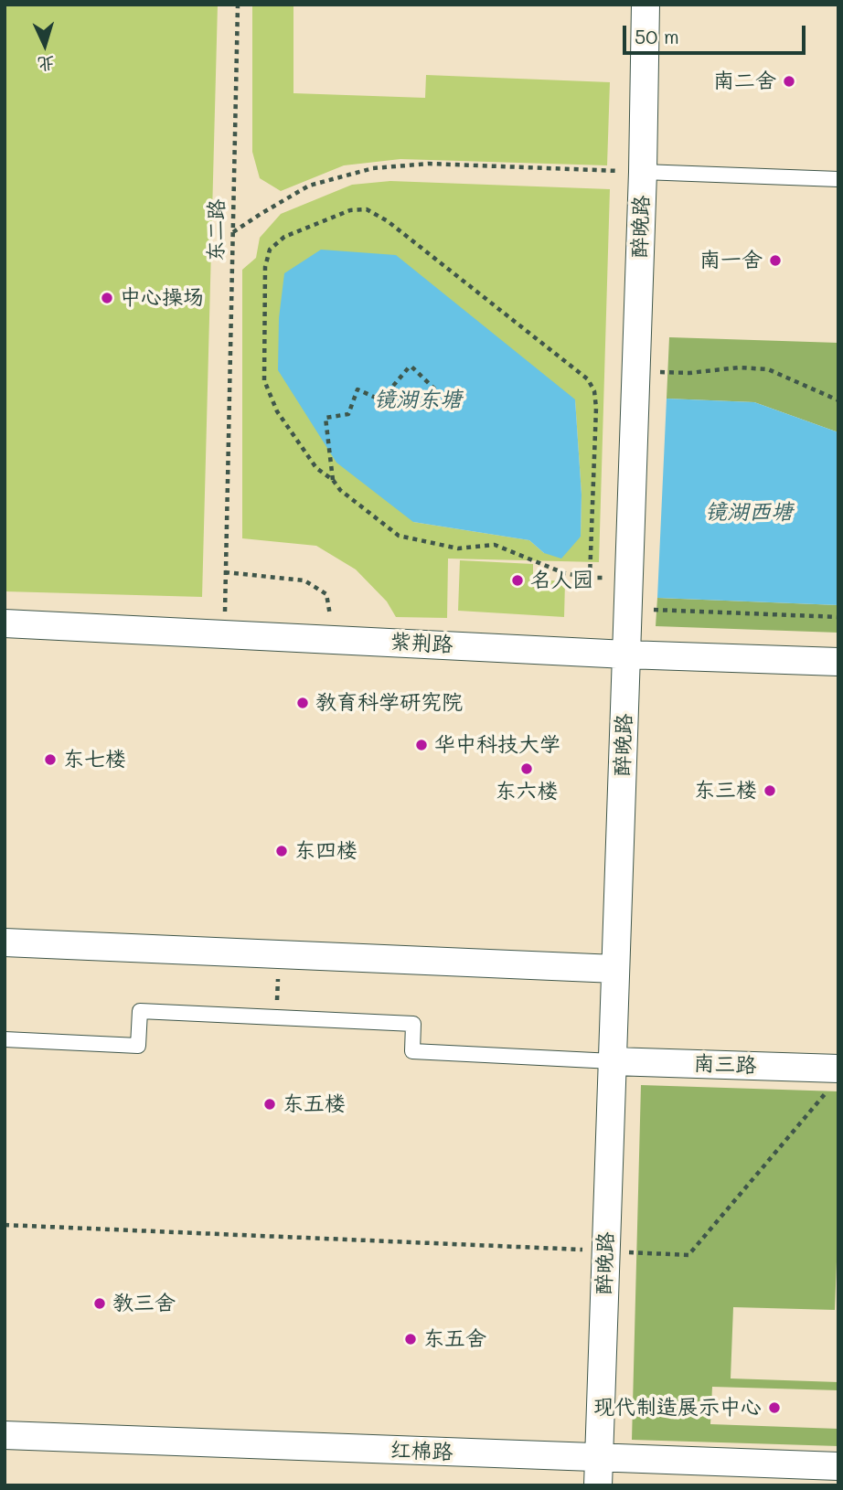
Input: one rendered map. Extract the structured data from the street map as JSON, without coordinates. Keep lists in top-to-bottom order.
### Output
{
  "streets": {
    "street": [
      "醉晚路",
      "紫荆路",
      "南三路",
      "红棉路"
    ],
    "path": ["东二路"]
  },
  "crossings": [
    ["醉晚路", "紫荆路"],
    ["醉晚路", "南三路"],
    ["醉晚路", "红棉路"],
    ["东二路", "紫荆路"]
  ],
  "water": ["镜湖东塘", "镜湖西塘"],
  "places": [
    "南二舍",
    "南一舍",
    "中心操场",
    "名人园",
    "教育科学研究院",
    "华中科技大学",
    "东七楼",
    "东六楼",
    "东三楼",
    "东四楼",
    "东五楼",
    "教三舍",
    "东五舍",
    "现代制造展示中心"
  ],
  "scale_bar": "50 m",
  "north": "bottom"
}
